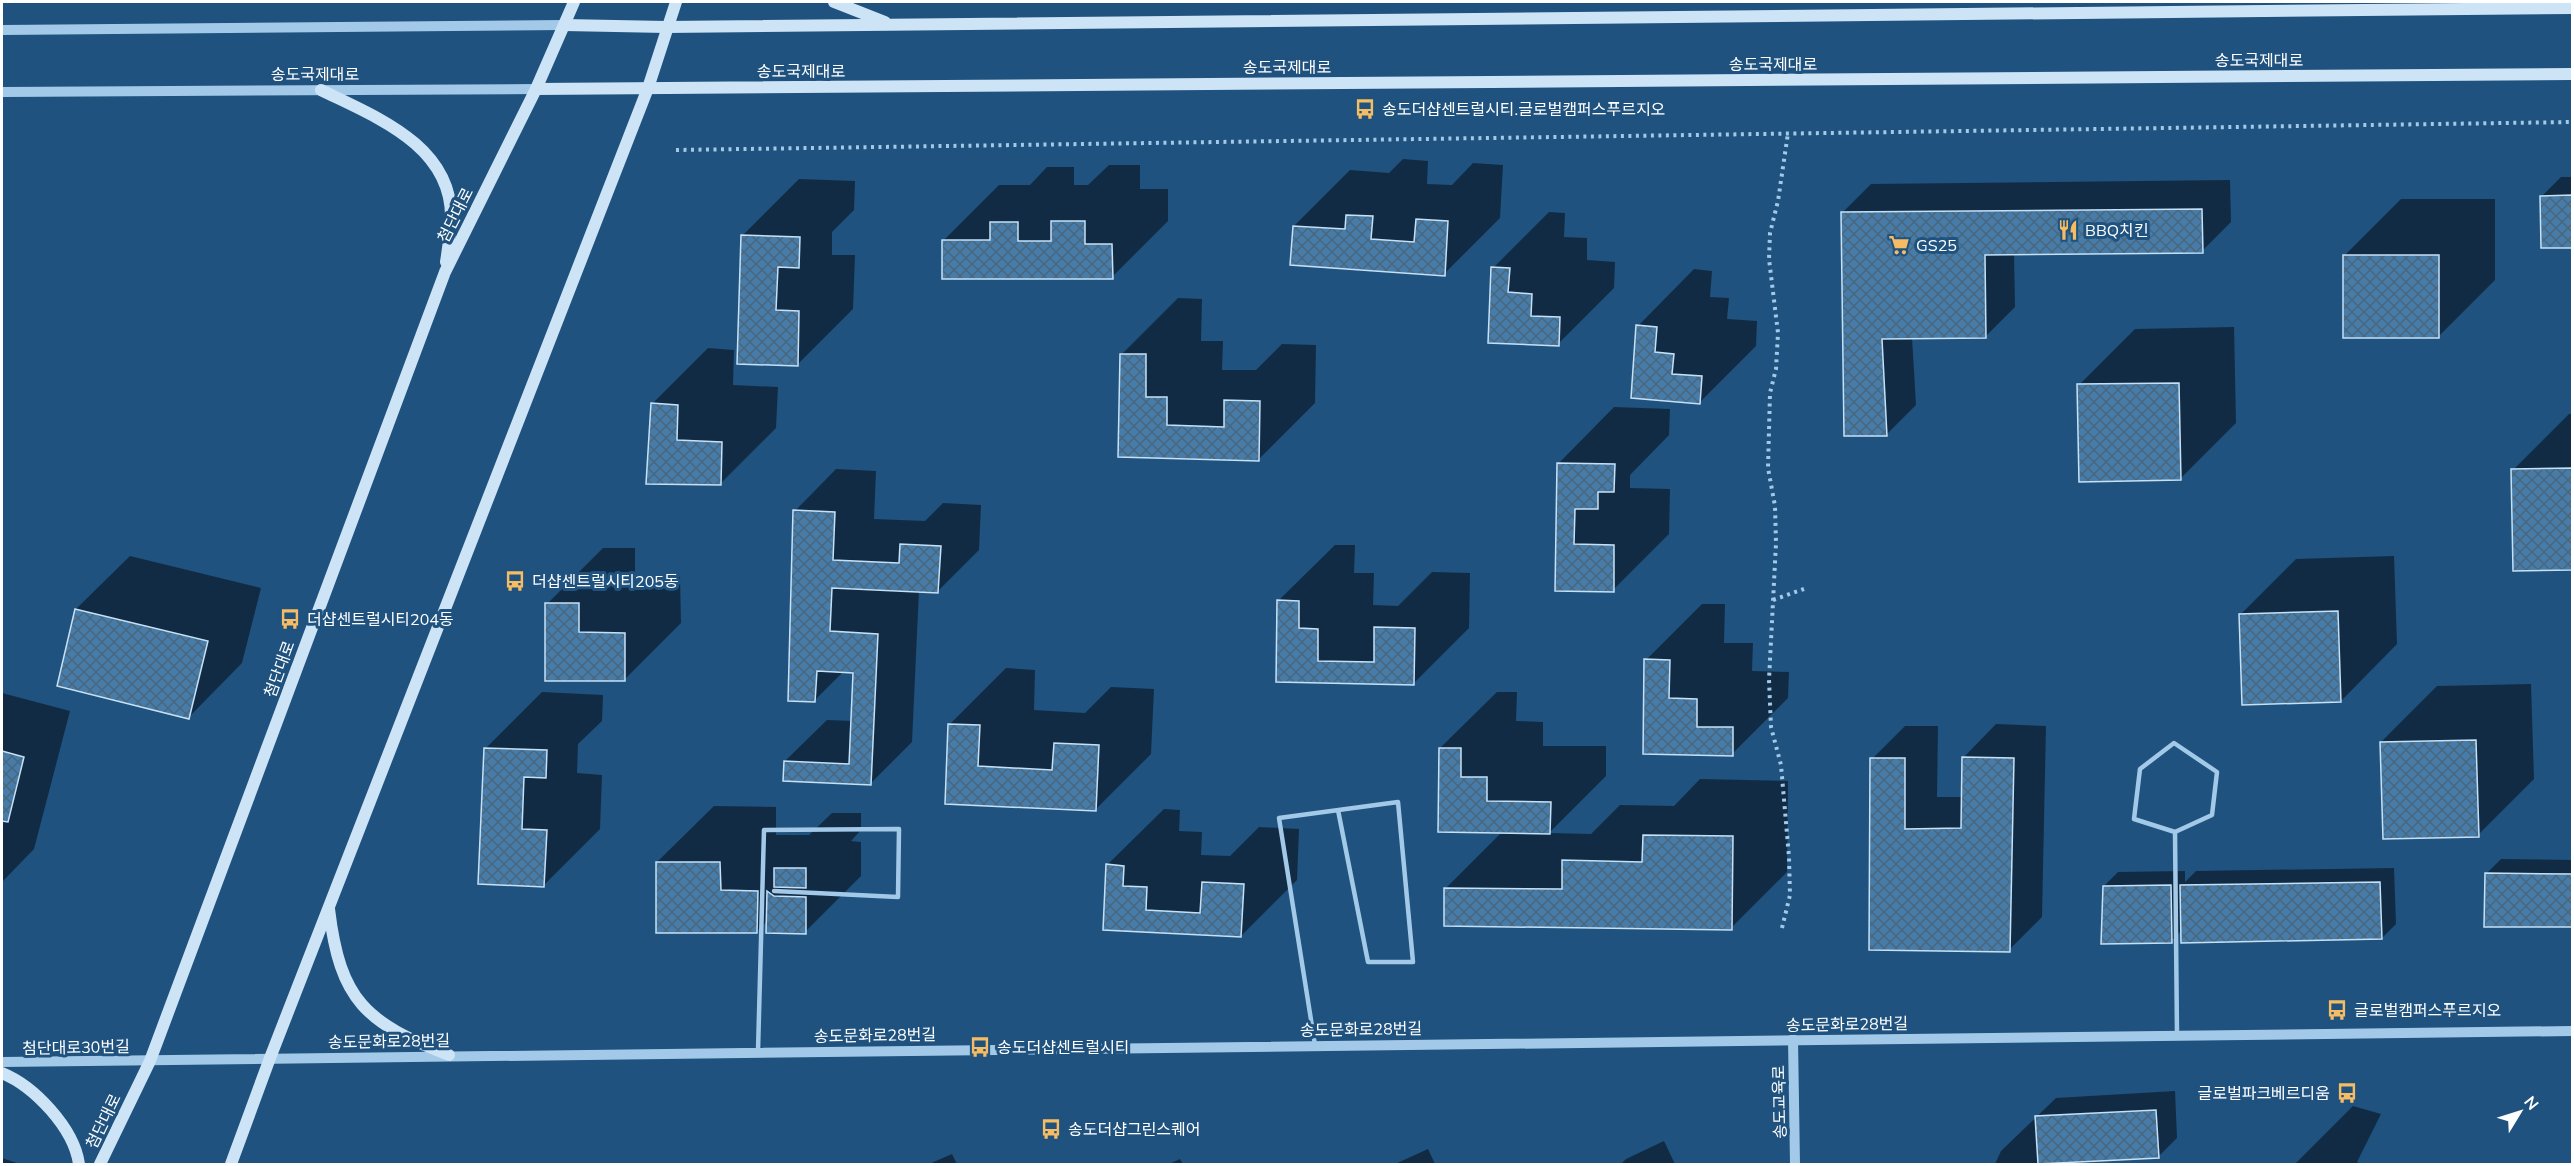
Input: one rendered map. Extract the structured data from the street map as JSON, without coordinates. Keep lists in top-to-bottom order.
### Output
{
  "streets": {
    "main road": ["송도국제대로", "첨단대로"],
    "street": ["송도문화로28번길", "첨단대로30번길", "송도교육로"]
  },
  "crossings": [
    ["송도국제대로", "첨단대로"],
    ["첨단대로", "송도문화로28번길"],
    ["첨단대로", "첨단대로30번길"],
    ["송도문화로28번길", "첨단대로30번길"],
    ["송도문화로28번길", "송도교육로"]
  ],
  "places": {
    "bus stop": [
      "송도더샵센트럴시티.글로벌캠퍼스푸르지오",
      "더샵센트럴시티205동",
      "더샵센트럴시티204동",
      "글로벌캠퍼스푸르지오",
      "송도더샵센트럴시티",
      "글로벌파크베르디움",
      "송도더샵그린스퀘어"
    ],
    "restaurant": ["BBQ치킨"],
    "supermarket": ["GS25"]
  },
  "north": "top right"
}
